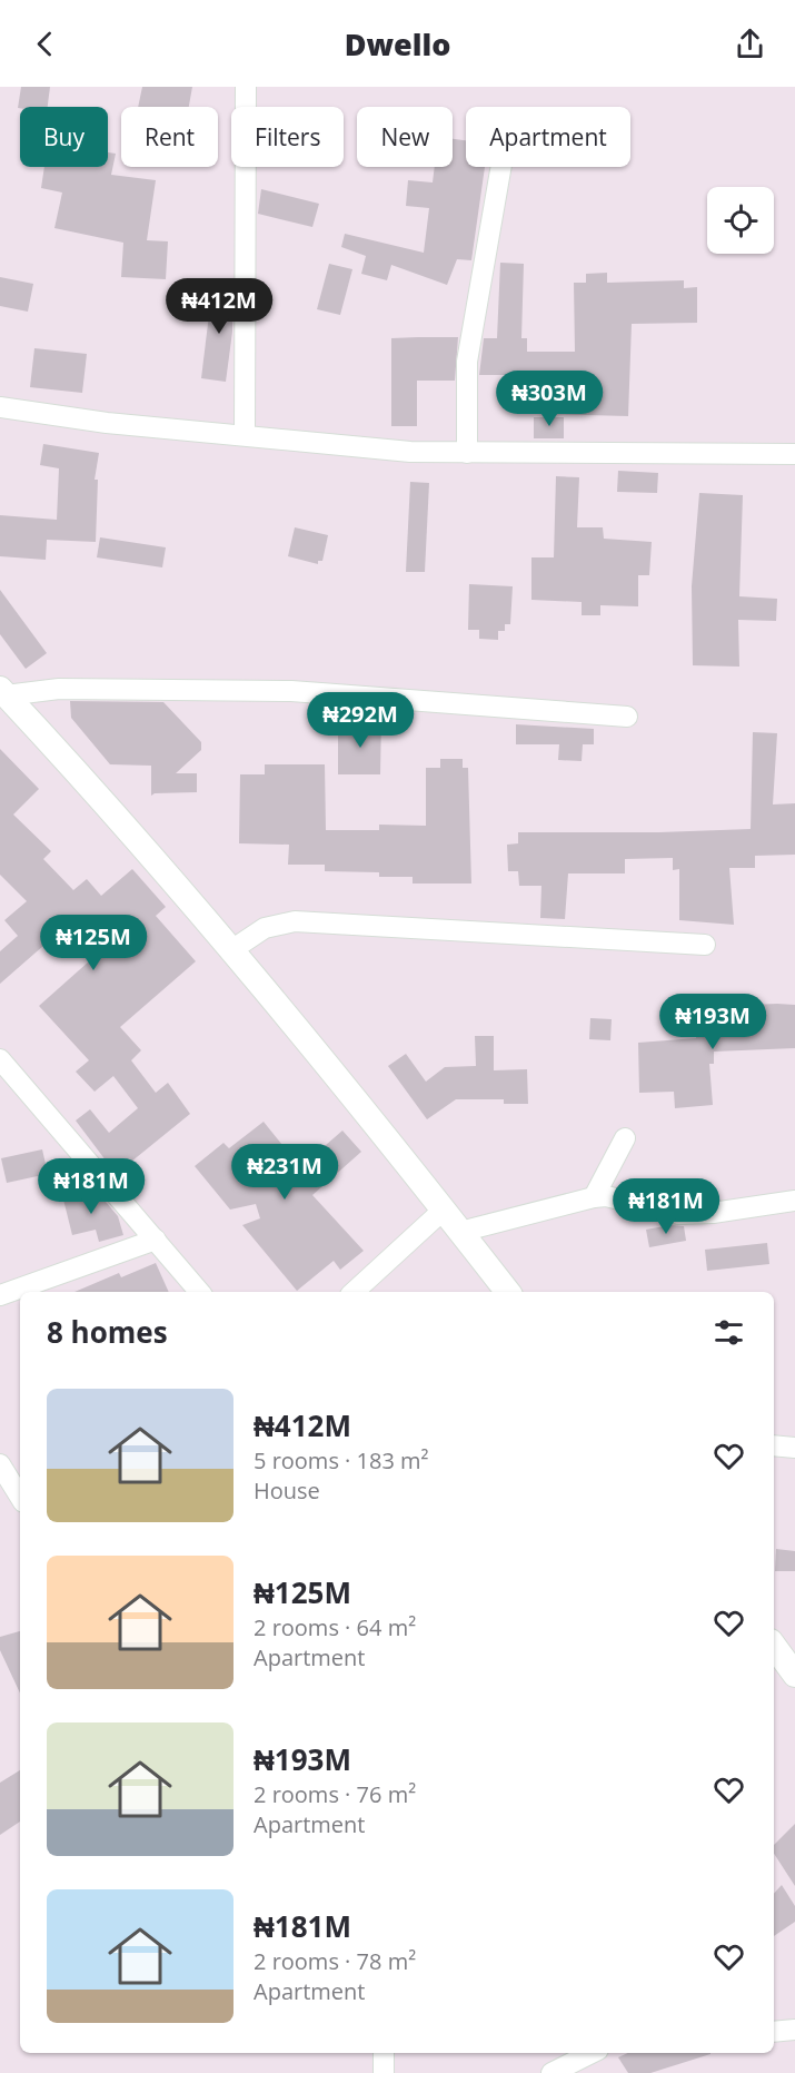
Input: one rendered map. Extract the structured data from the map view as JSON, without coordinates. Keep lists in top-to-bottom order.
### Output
{
  "page": {
    "header": "Dwello",
    "chip": [
      "Buy",
      "Rent",
      "Filters",
      "New",
      "Apartment"
    ],
    "price": [
      "₦412M",
      "₦303M",
      "₦292M",
      "₦125M",
      "₦193M",
      "₦231M",
      "₦181M",
      "₦181M"
    ],
    "heading": "8 homes",
    "list": [
      {
        "name": "₦412M",
        "note": "5 rooms · 183 m² · House"
      },
      {
        "name": "₦125M",
        "note": "2 rooms · 64 m² · Apartment"
      },
      {
        "name": "₦193M",
        "note": "2 rooms · 76 m² · Apartment"
      },
      {
        "name": "₦181M",
        "note": "2 rooms · 78 m² · Apartment"
      }
    ]
  }
}
